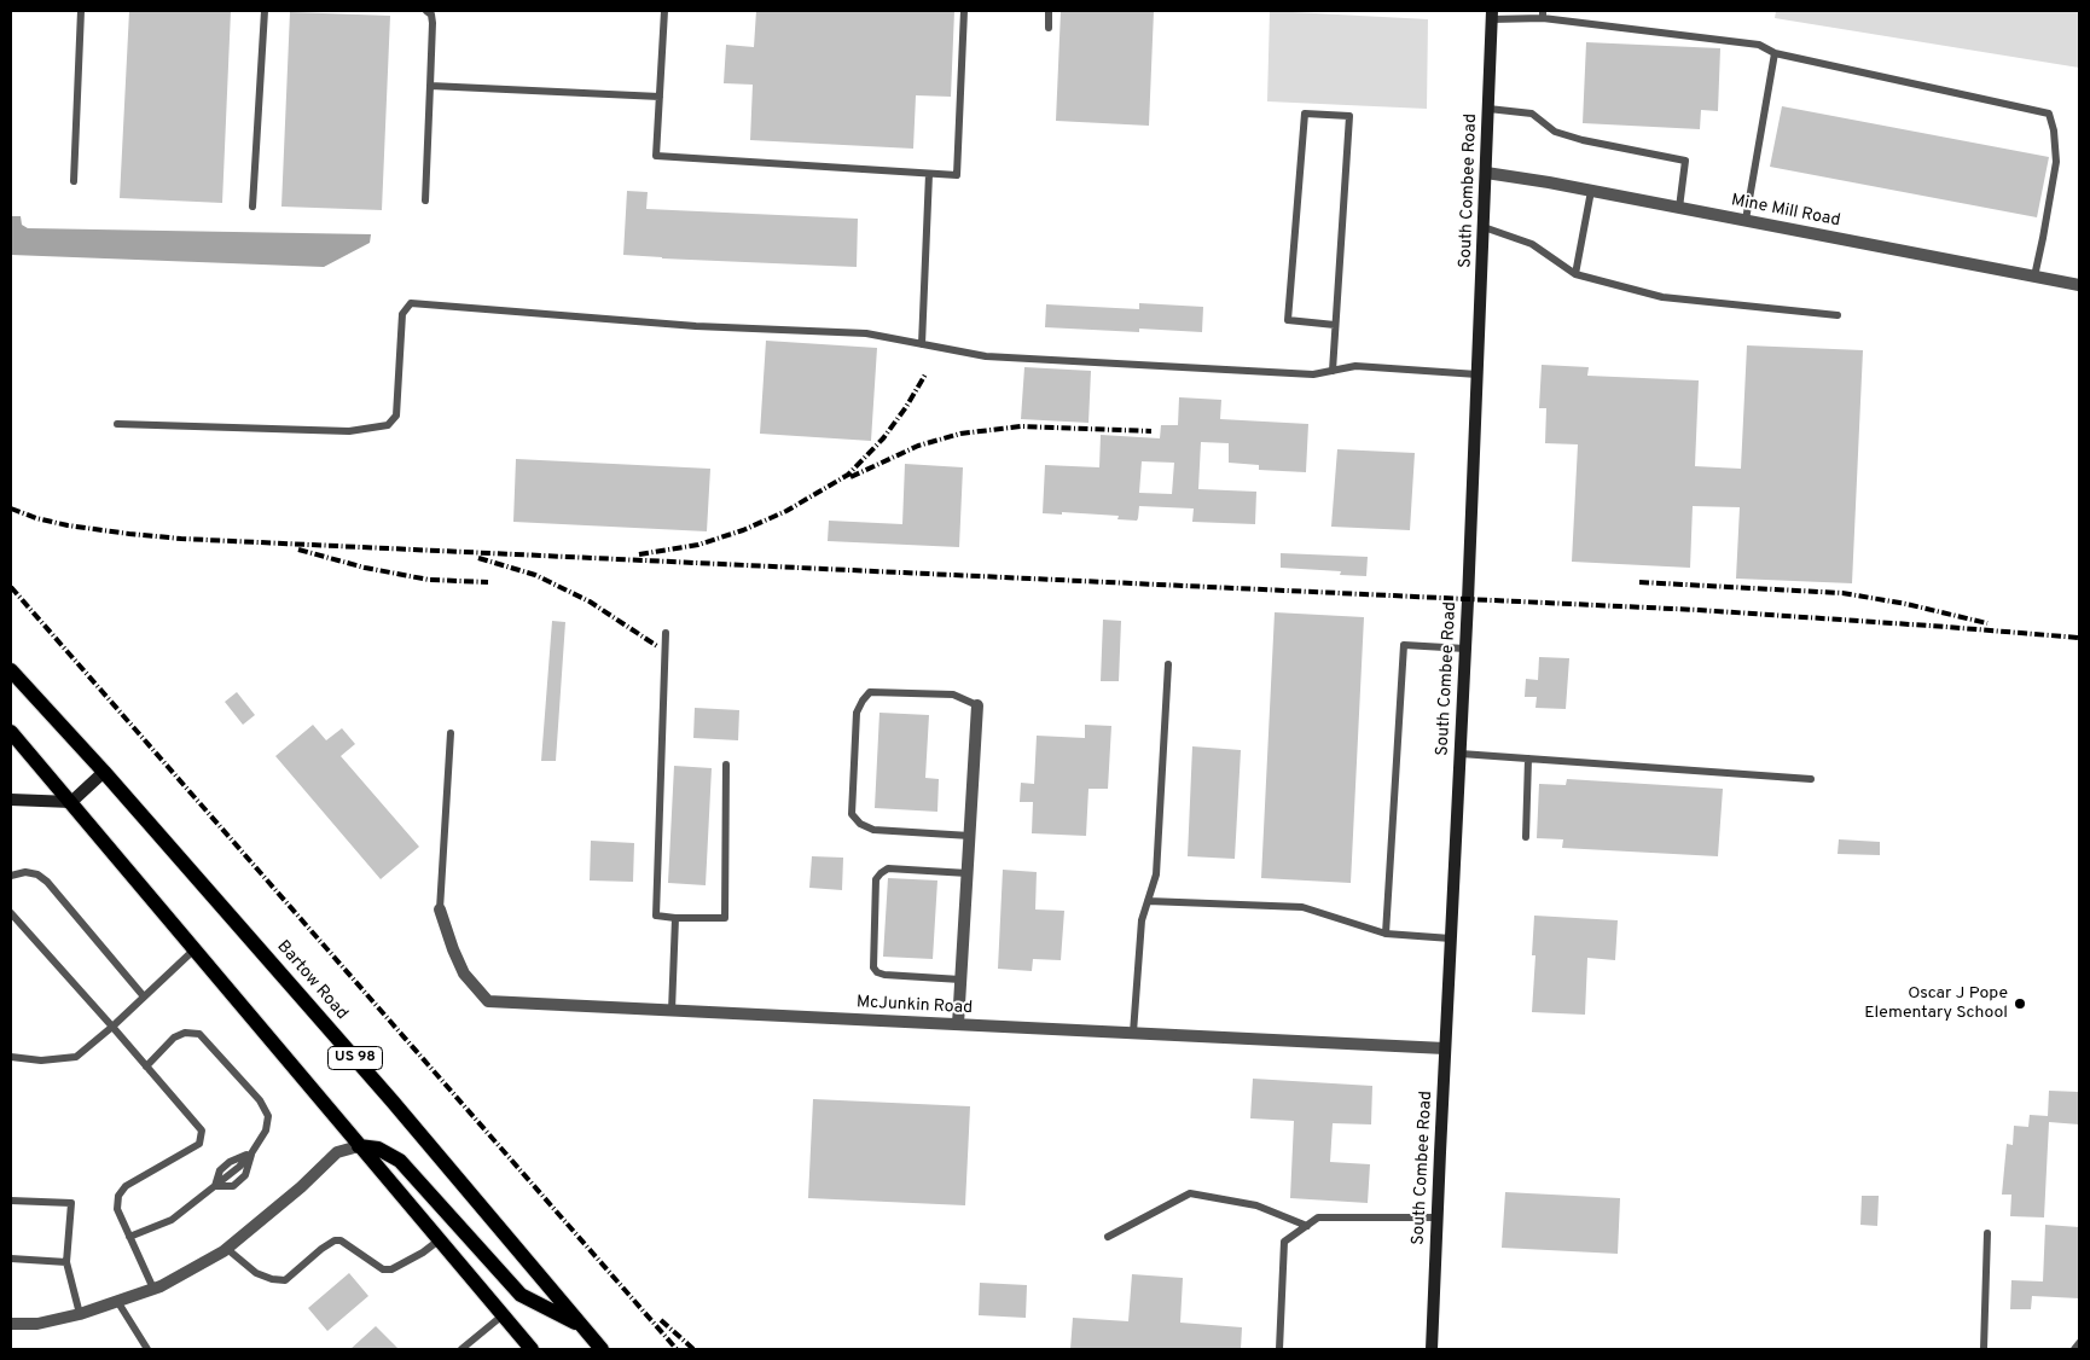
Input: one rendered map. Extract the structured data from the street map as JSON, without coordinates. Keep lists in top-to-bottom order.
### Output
{
  "streets": {
    "main road": ["South Combee Road", "Bartow Road", "US 98"],
    "street": ["Mine Mill Road", "McJunkin Road"]
  },
  "crossings": [
    ["South Combee Road", "Mine Mill Road"],
    ["South Combee Road", "McJunkin Road"]
  ],
  "places": ["Oscar J Pope Elementary School"]
}
